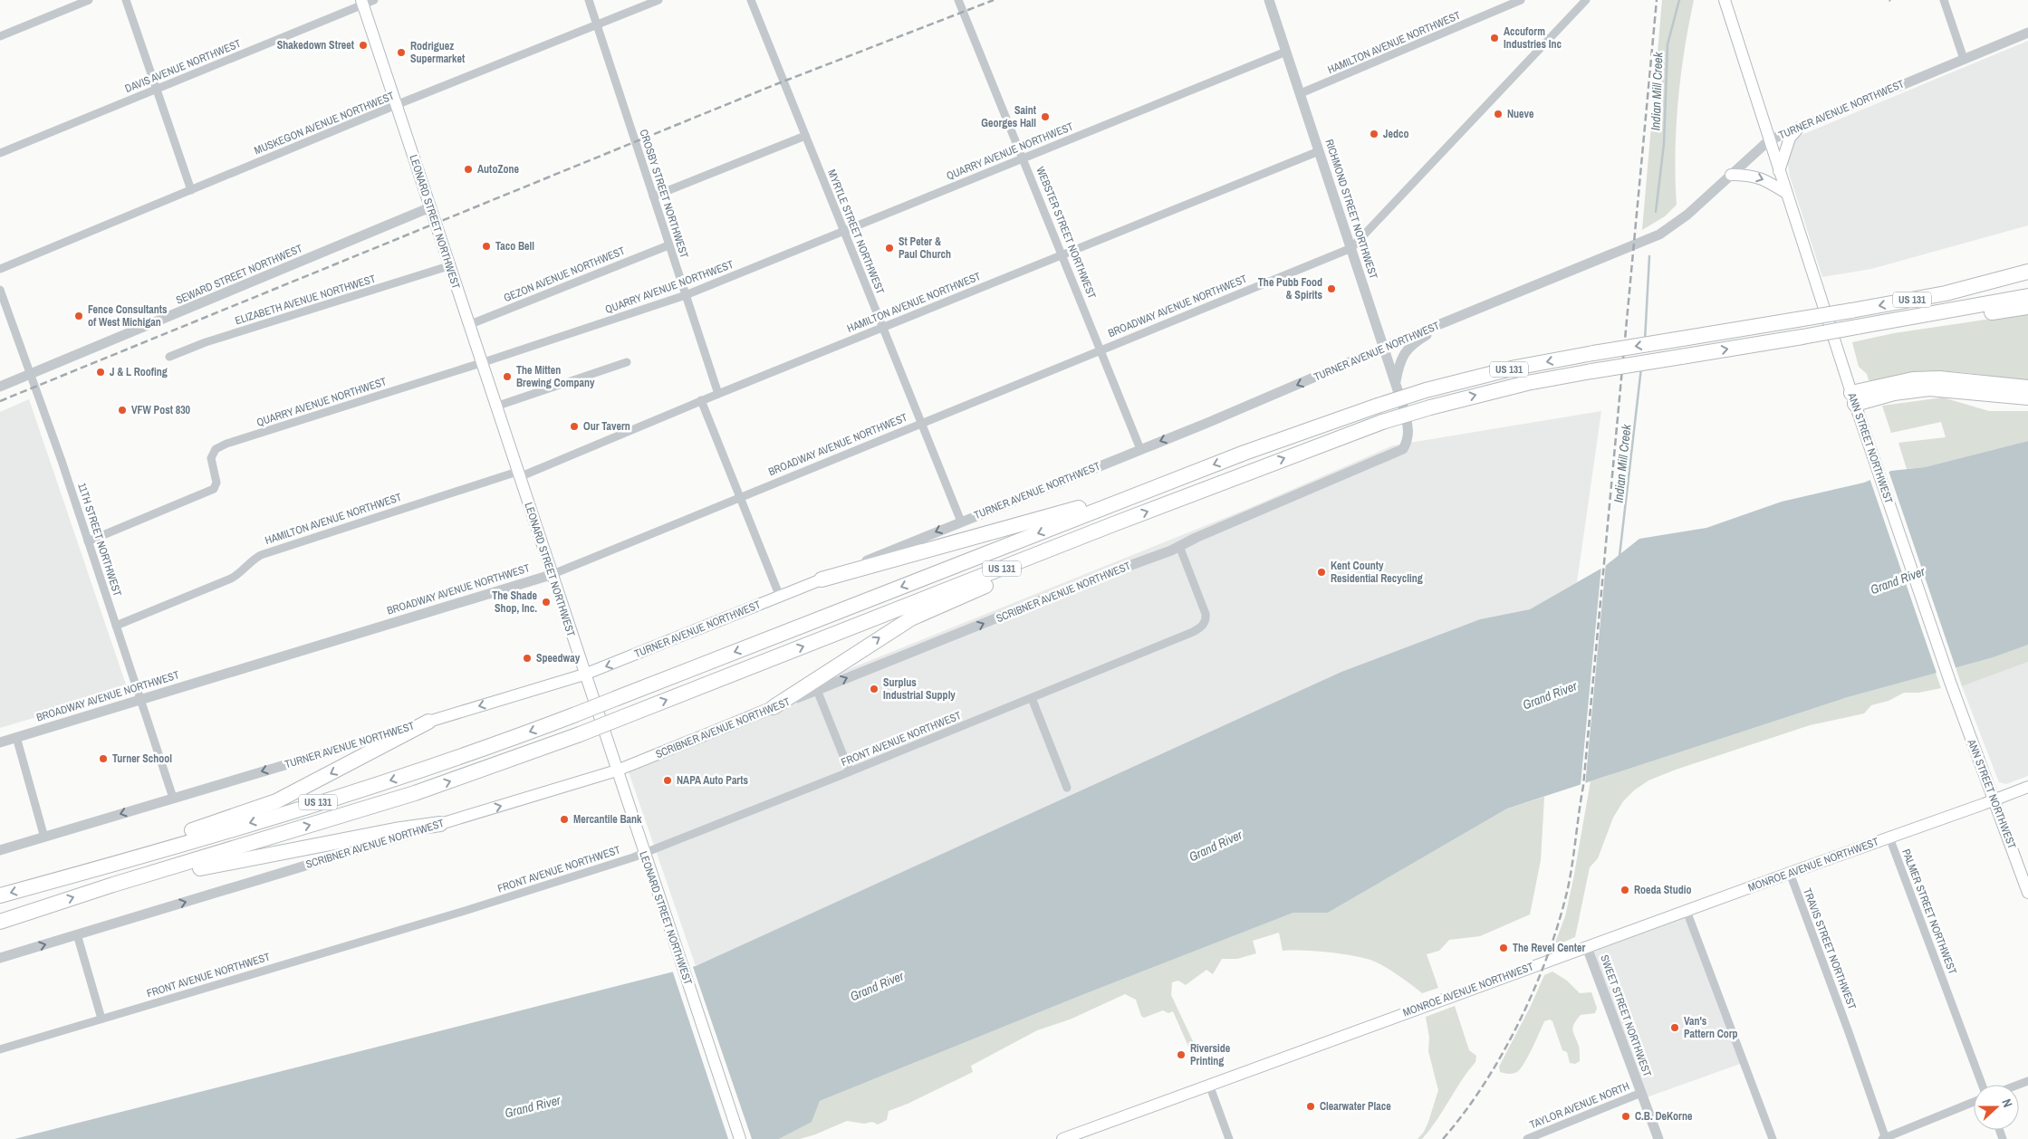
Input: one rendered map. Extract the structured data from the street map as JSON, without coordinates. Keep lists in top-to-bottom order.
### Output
{
  "streets": {
    "highway": ["US 131"],
    "main road": [
      "TURNER AVENUE NORTHWEST",
      "LEONARD STREET NORTHWEST",
      "ANN STREET NORTHWEST",
      "SCRIBNER AVENUE NORTHWEST",
      "MONROE AVENUE NORTHWEST"
    ],
    "street": [
      "HAMILTON AVENUE NORTHWEST",
      "DAVIS AVENUE NORTHWEST",
      "MUSKEGON AVENUE NORTHWEST",
      "QUARRY AVENUE NORTHWEST",
      "CROSBY STREET NORTHWEST",
      "RICHMOND STREET NORTHWEST",
      "MYRTLE STREET NORTHWEST",
      "WEBSTER STREET NORTHWEST",
      "SEWARD STREET NORTHWEST",
      "GEZON AVENUE NORTHWEST",
      "ELIZABETH AVENUE NORTHWEST",
      "BROADWAY AVENUE NORTHWEST",
      "11TH STREET NORTHWEST",
      "FRONT AVENUE NORTHWEST",
      "PALMER STREET NORTHWEST",
      "TRAVIS STREET NORTHWEST",
      "SWEET STREET NORTHWEST",
      "TAYLOR AVENUE NORTH"
    ]
  },
  "crossings": [
    ["HAMILTON AVENUE NORTHWEST", "CROSBY STREET NORTHWEST"],
    ["HAMILTON AVENUE NORTHWEST", "RICHMOND STREET NORTHWEST"],
    ["HAMILTON AVENUE NORTHWEST", "LEONARD STREET NORTHWEST"],
    ["HAMILTON AVENUE NORTHWEST", "MYRTLE STREET NORTHWEST"],
    ["HAMILTON AVENUE NORTHWEST", "WEBSTER STREET NORTHWEST"],
    ["HAMILTON AVENUE NORTHWEST", "11TH STREET NORTHWEST"],
    ["DAVIS AVENUE NORTHWEST", "LEONARD STREET NORTHWEST"],
    ["TURNER AVENUE NORTHWEST", "RICHMOND STREET NORTHWEST"],
    ["TURNER AVENUE NORTHWEST", "LEONARD STREET NORTHWEST"],
    ["TURNER AVENUE NORTHWEST", "MYRTLE STREET NORTHWEST"],
    ["TURNER AVENUE NORTHWEST", "WEBSTER STREET NORTHWEST"],
    ["TURNER AVENUE NORTHWEST", "ANN STREET NORTHWEST"],
    ["TURNER AVENUE NORTHWEST", "11TH STREET NORTHWEST"],
    ["MUSKEGON AVENUE NORTHWEST", "CROSBY STREET NORTHWEST"],
    ["MUSKEGON AVENUE NORTHWEST", "LEONARD STREET NORTHWEST"],
    ["QUARRY AVENUE NORTHWEST", "CROSBY STREET NORTHWEST"],
    ["QUARRY AVENUE NORTHWEST", "RICHMOND STREET NORTHWEST"],
    ["QUARRY AVENUE NORTHWEST", "LEONARD STREET NORTHWEST"],
    ["QUARRY AVENUE NORTHWEST", "MYRTLE STREET NORTHWEST"],
    ["QUARRY AVENUE NORTHWEST", "WEBSTER STREET NORTHWEST"],
    ["QUARRY AVENUE NORTHWEST", "11TH STREET NORTHWEST"],
    ["CROSBY STREET NORTHWEST", "GEZON AVENUE NORTHWEST"],
    ["RICHMOND STREET NORTHWEST", "BROADWAY AVENUE NORTHWEST"],
    ["RICHMOND STREET NORTHWEST", "SCRIBNER AVENUE NORTHWEST"],
    ["LEONARD STREET NORTHWEST", "SEWARD STREET NORTHWEST"],
    ["LEONARD STREET NORTHWEST", "GEZON AVENUE NORTHWEST"],
    ["LEONARD STREET NORTHWEST", "ELIZABETH AVENUE NORTHWEST"],
    ["LEONARD STREET NORTHWEST", "BROADWAY AVENUE NORTHWEST"],
    ["LEONARD STREET NORTHWEST", "SCRIBNER AVENUE NORTHWEST"],
    ["LEONARD STREET NORTHWEST", "FRONT AVENUE NORTHWEST"],
    ["MYRTLE STREET NORTHWEST", "BROADWAY AVENUE NORTHWEST"],
    ["WEBSTER STREET NORTHWEST", "BROADWAY AVENUE NORTHWEST"],
    ["SEWARD STREET NORTHWEST", "11TH STREET NORTHWEST"],
    ["BROADWAY AVENUE NORTHWEST", "11TH STREET NORTHWEST"],
    ["ANN STREET NORTHWEST", "MONROE AVENUE NORTHWEST"],
    ["SCRIBNER AVENUE NORTHWEST", "FRONT AVENUE NORTHWEST"],
    ["MONROE AVENUE NORTHWEST", "PALMER STREET NORTHWEST"],
    ["MONROE AVENUE NORTHWEST", "TRAVIS STREET NORTHWEST"],
    ["MONROE AVENUE NORTHWEST", "SWEET STREET NORTHWEST"],
    ["SWEET STREET NORTHWEST", "TAYLOR AVENUE NORTH"]
  ],
  "one_way": ["TURNER AVENUE NORTHWEST", "SCRIBNER AVENUE NORTHWEST"],
  "water": ["Indian Mill Creek", "Grand River"],
  "places": [
    "Accuform Industries Inc",
    "Shakedown Street",
    "Rodriguez Supermarket",
    "Nueve",
    "Saint Georges Hall",
    "Jedco",
    "AutoZone",
    "Taco Bell",
    "St Peter & Paul Church",
    "The Pubb Food & Spirits",
    "Fence Consultants of West Michigan",
    "J & L Roofing",
    "The Mitten Brewing Company",
    "VFW Post 830",
    "Our Tavern",
    "Kent County Residential Recycling",
    "The Shade Shop, Inc.",
    "Speedway",
    "Surplus Industrial Supply",
    "Turner School",
    "NAPA Auto Parts",
    "Mercantile Bank",
    "Roeda Studio",
    "The Revel Center",
    "Van's Pattern Corp",
    "Riverside Printing",
    "Clearwater Place",
    "C.B. DeKorne"
  ],
  "north": "right"
}
